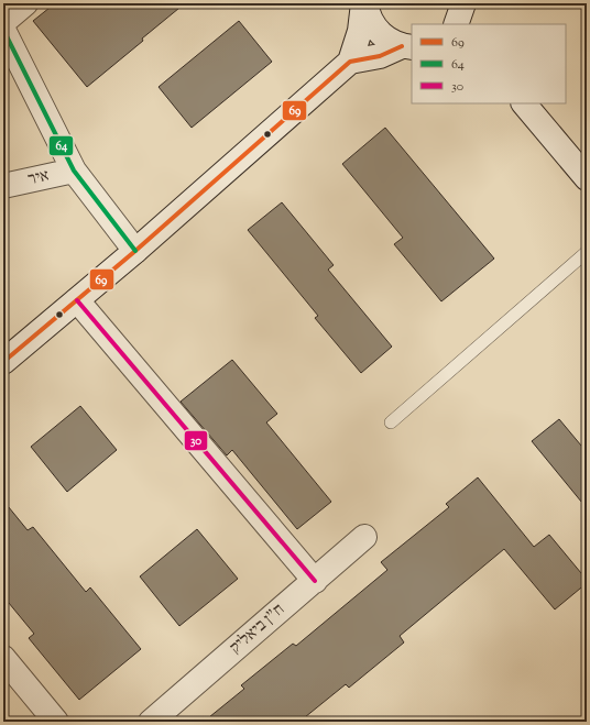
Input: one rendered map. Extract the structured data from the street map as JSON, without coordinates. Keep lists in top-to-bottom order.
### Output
{
  "streets": {
    "street": ["איר", "ח\"ן ביאליק"]
  },
  "lines": ["transit line 64", "transit line 69", "transit line 30"],
  "legend": ["69", "64", "30"]
}
